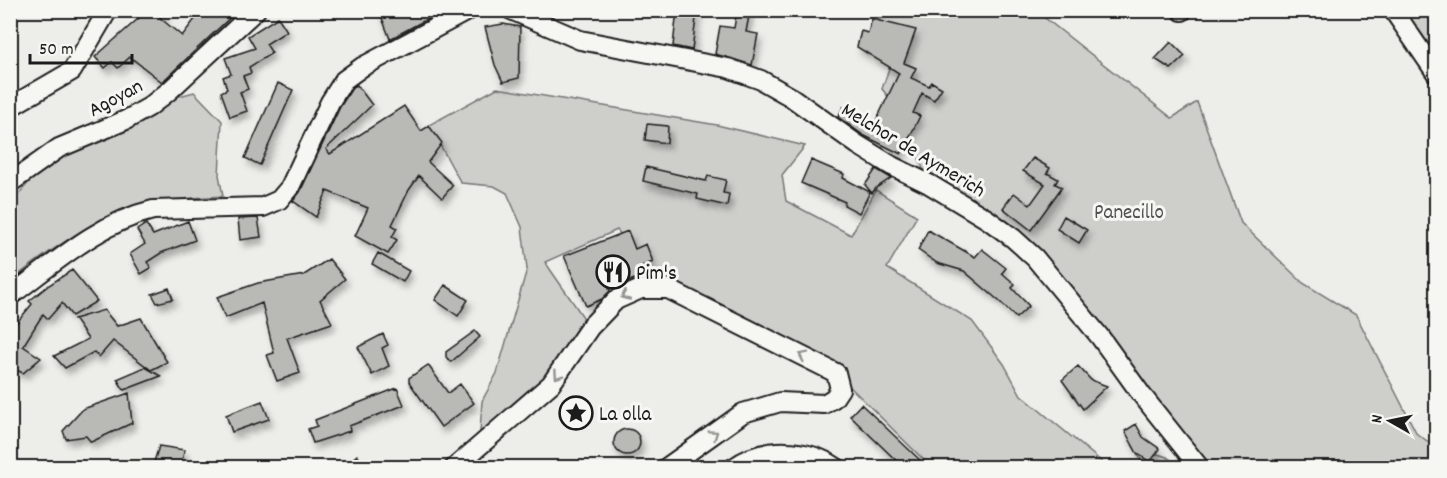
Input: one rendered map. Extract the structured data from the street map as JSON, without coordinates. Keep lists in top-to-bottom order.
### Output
{
  "streets": {
    "street": ["Agoyan", "Melchor de Aymerich"]
  },
  "parks": ["Panecillo"],
  "places": {
    "restaurant": ["Pim's"],
    "place": ["La olla"]
  },
  "scale_bar": "50 m",
  "north": "left"
}
